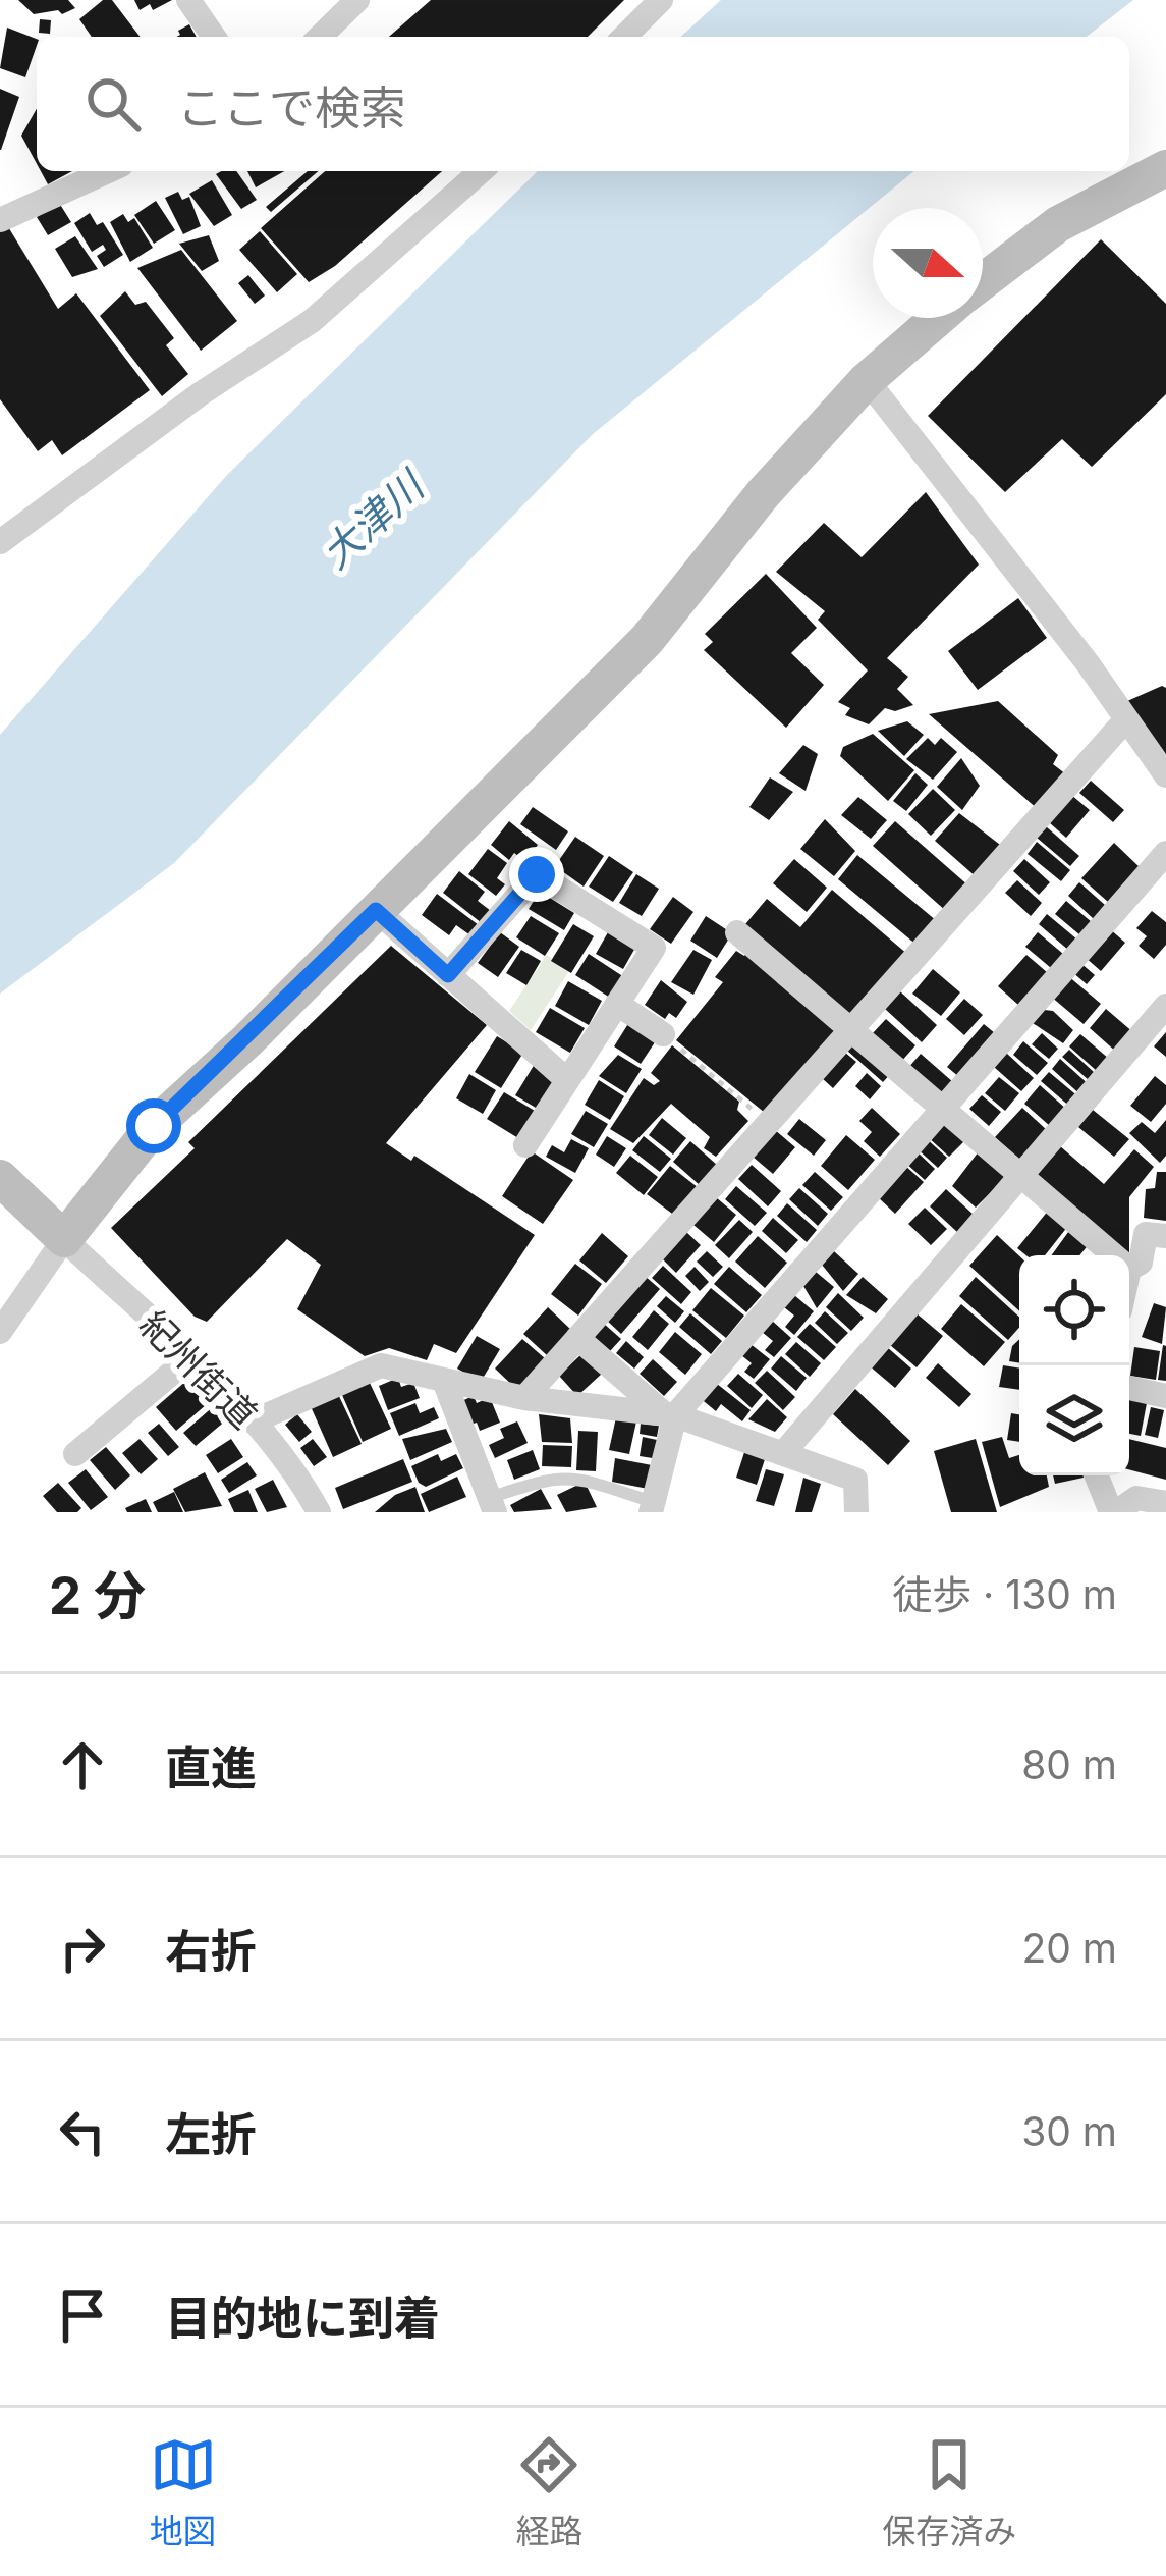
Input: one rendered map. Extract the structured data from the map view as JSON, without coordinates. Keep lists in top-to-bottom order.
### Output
{
  "streets": {
    "street": ["紀州街道"]
  },
  "water": ["大津川"],
  "north": "right",
  "page": {
    "search": "ここで検索",
    "heading": ["2 分", "徒歩 · 130 m"],
    "list": [
      ["直進", "80 m"],
      ["右折", "20 m"],
      ["左折", "30 m"],
      "目的地に到着"
    ],
    "nav": ["地図", "経路", "保存済み"]
  }
}
